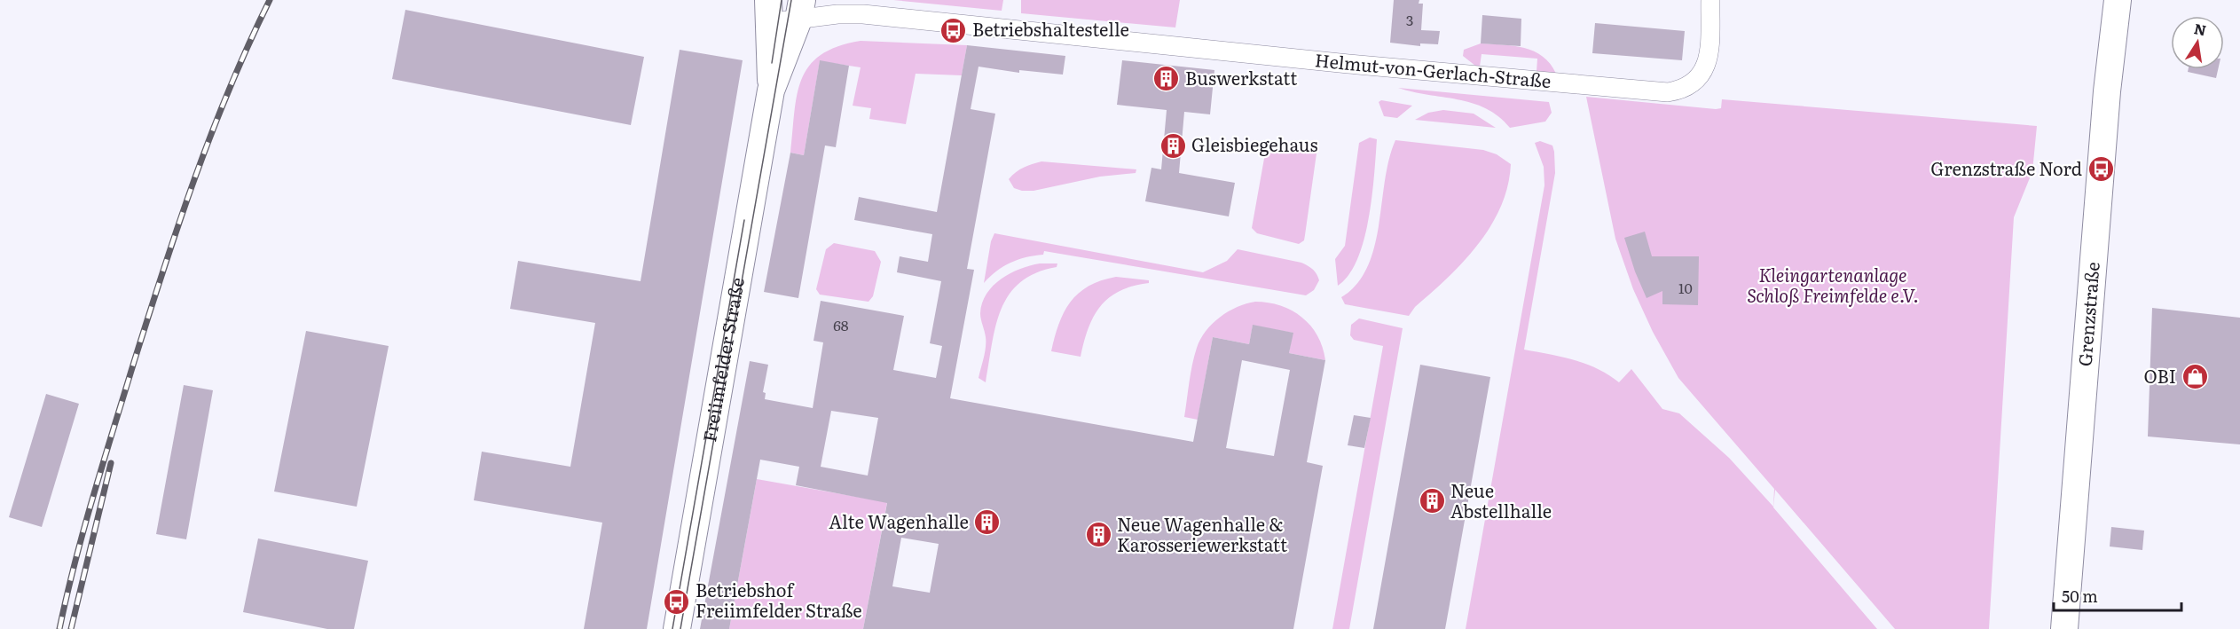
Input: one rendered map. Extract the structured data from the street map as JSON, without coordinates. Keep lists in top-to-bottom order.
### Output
{
  "streets": {
    "street": ["Helmut-von-Gerlach-Straße", "Grenzstraße", "Freiimfelder Straße"]
  },
  "crossings": [
    ["Helmut-von-Gerlach-Straße", "Freiimfelder Straße"]
  ],
  "parks": ["Kleingartenanlage Schloß Freimfelde e.V."],
  "places": {
    "bus stop": ["Betriebshaltestelle", "Grenzstraße Nord", "Betriebshof Freiimfelder Straße"],
    "building": [
      "Buswerkstatt",
      "Gleisbiegehaus",
      "Neue Abstellhalle",
      "Alte Wagenhalle",
      "Neue Wagenhalle & Karosseriewerkstatt"
    ],
    "shop": ["OBI"]
  },
  "house_numbers": ["3", "10", "68"],
  "scale_bar": "50 m",
  "north": "top"
}
